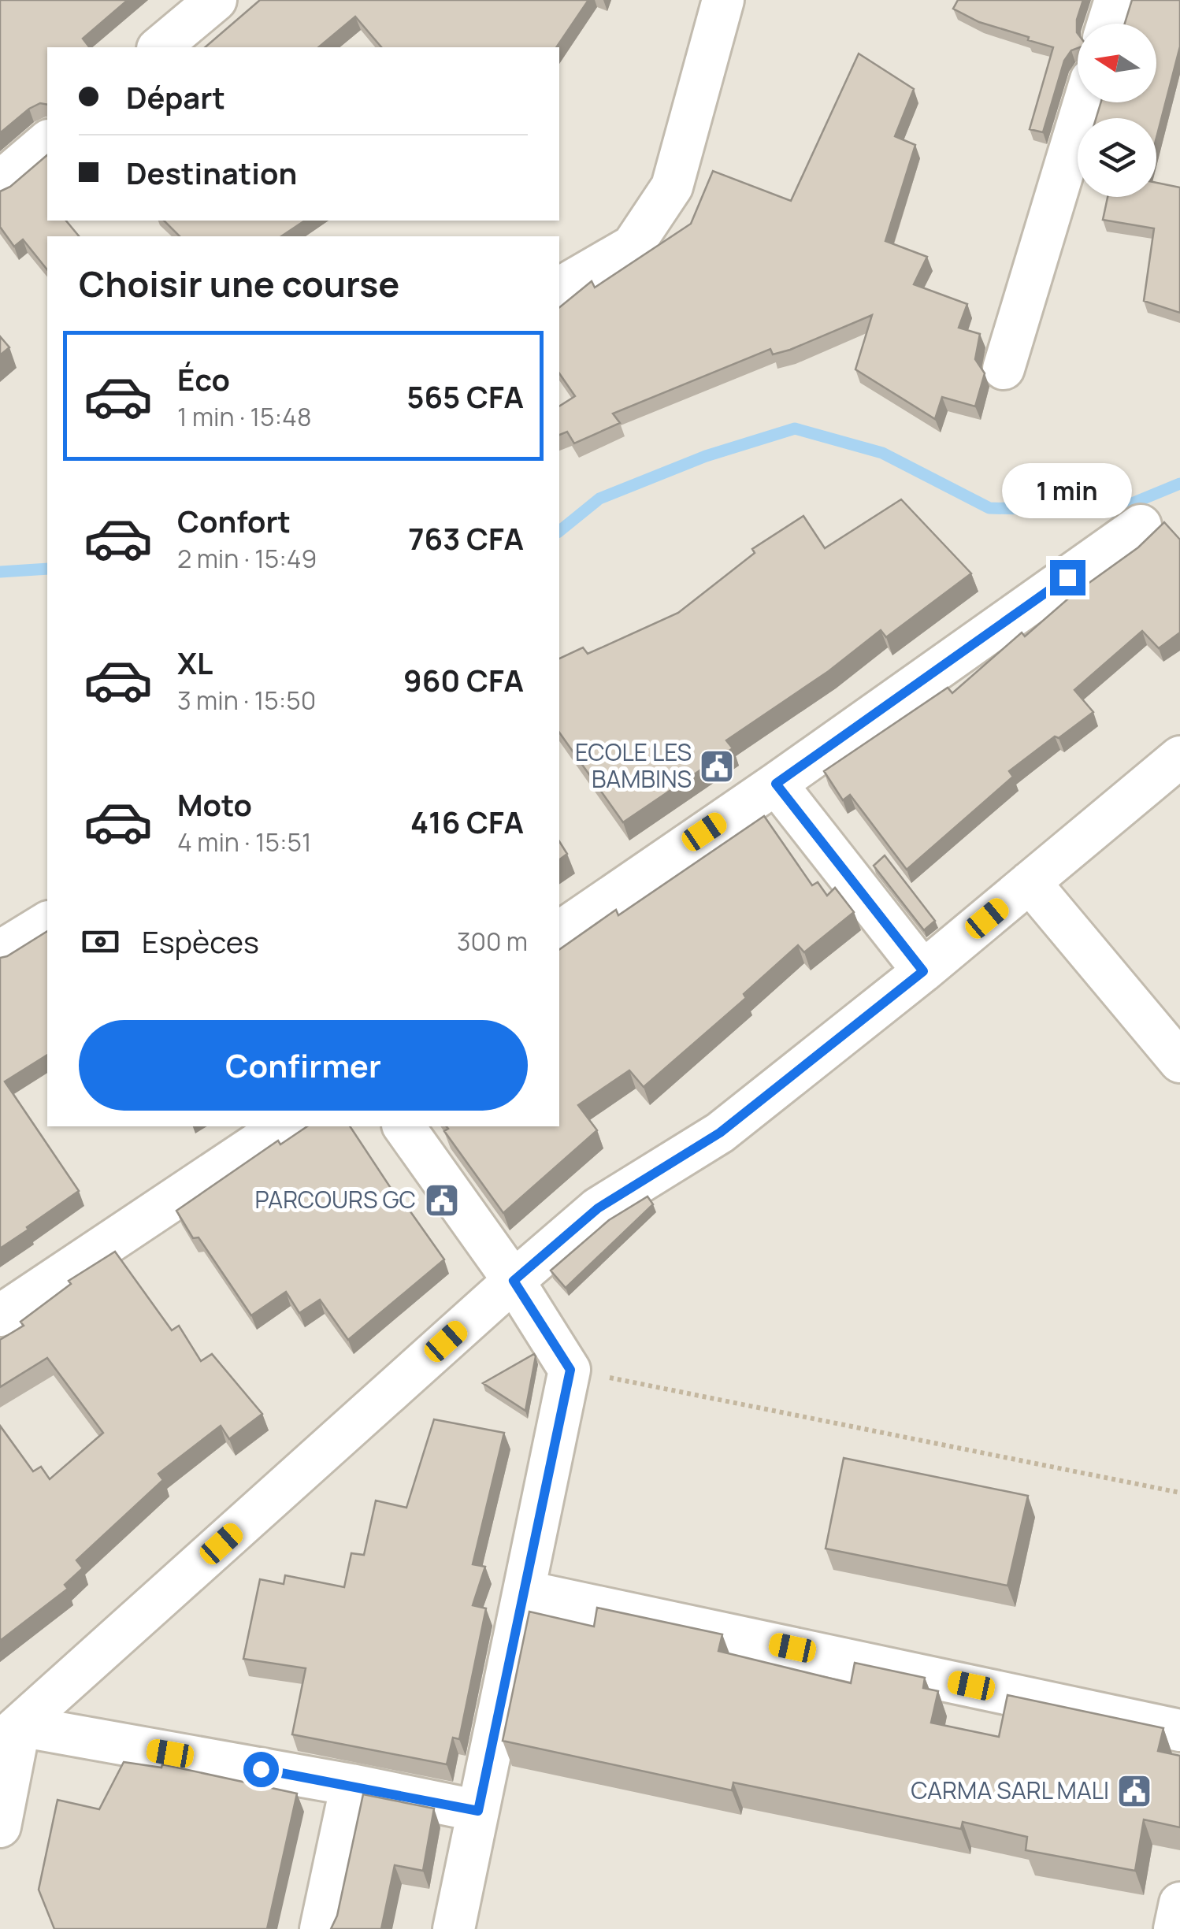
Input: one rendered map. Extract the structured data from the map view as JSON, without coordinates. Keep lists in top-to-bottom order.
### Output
{
  "places": {
    "public building": ["ECOLE LES BAMBINS", "PARCOURS GC", "CARMA SARL MALI"]
  },
  "north": "left",
  "page": {
    "banner": ["Départ", "Destination"],
    "heading": "Choisir une course",
    "list": [
      {
        "name": "Éco",
        "note": "1 min · 15:48",
        "value": "565 CFA"
      },
      {
        "name": "Confort",
        "note": "2 min · 15:49",
        "value": "763 CFA"
      },
      {
        "name": "XL",
        "note": "3 min · 15:50",
        "value": "960 CFA"
      },
      {
        "name": "Moto",
        "note": "4 min · 15:51",
        "value": "416 CFA"
      }
    ],
    "bubble": "1 min",
    "pay": ["Espèces", "300 m"],
    "buttons": "Confirmer"
  }
}
